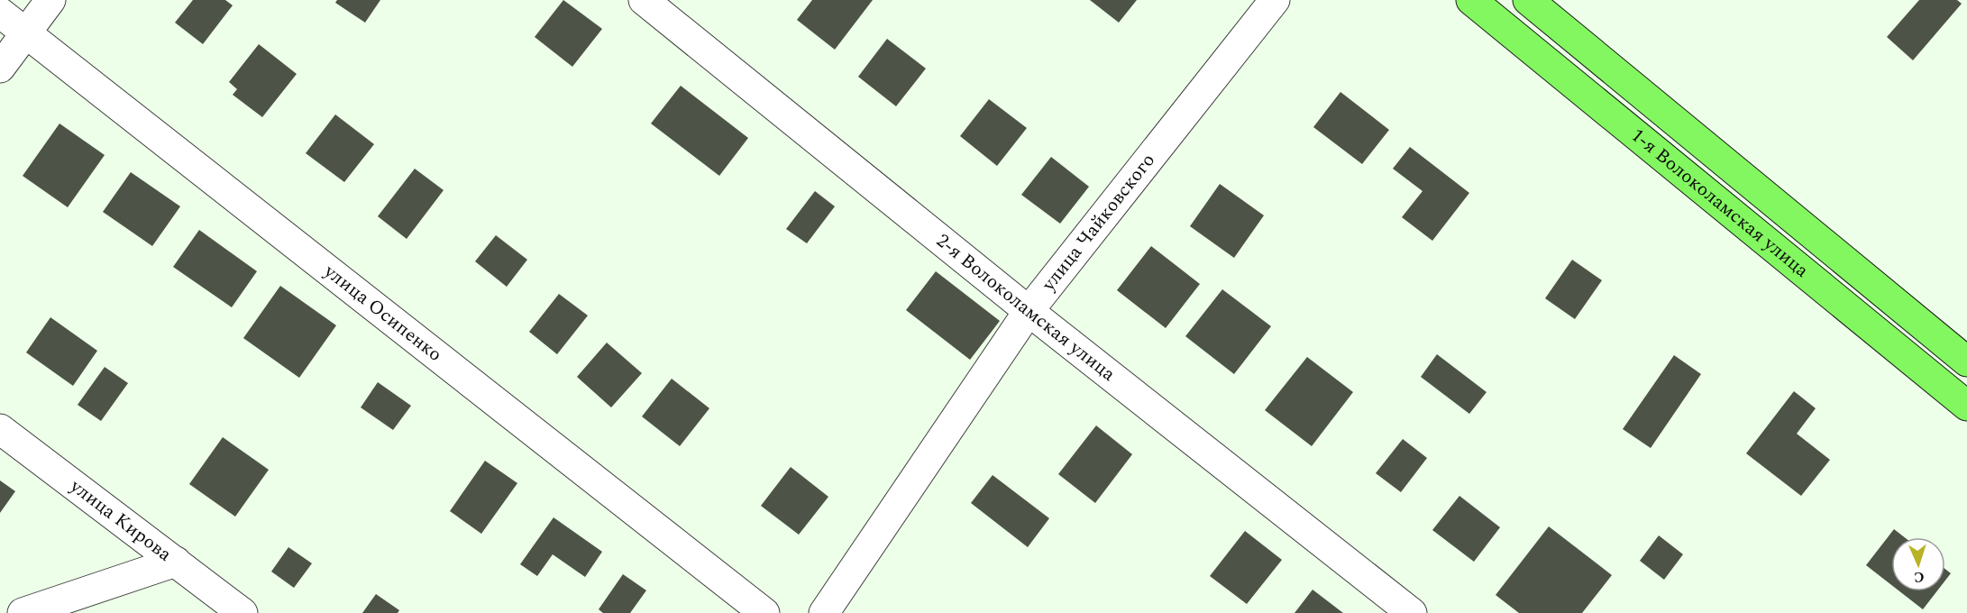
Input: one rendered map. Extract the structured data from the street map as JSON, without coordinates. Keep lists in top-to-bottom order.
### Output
{
  "streets": {
    "main road": ["1-я Волоколамская улица"],
    "street": [
      "улица Чайковского",
      "2-я Волоколамская улица",
      "улица Осипенко",
      "улица Кирова"
    ]
  },
  "crossings": [
    ["улица Чайковского", "2-я Волоколамская улица"]
  ],
  "north": "bottom"
}
